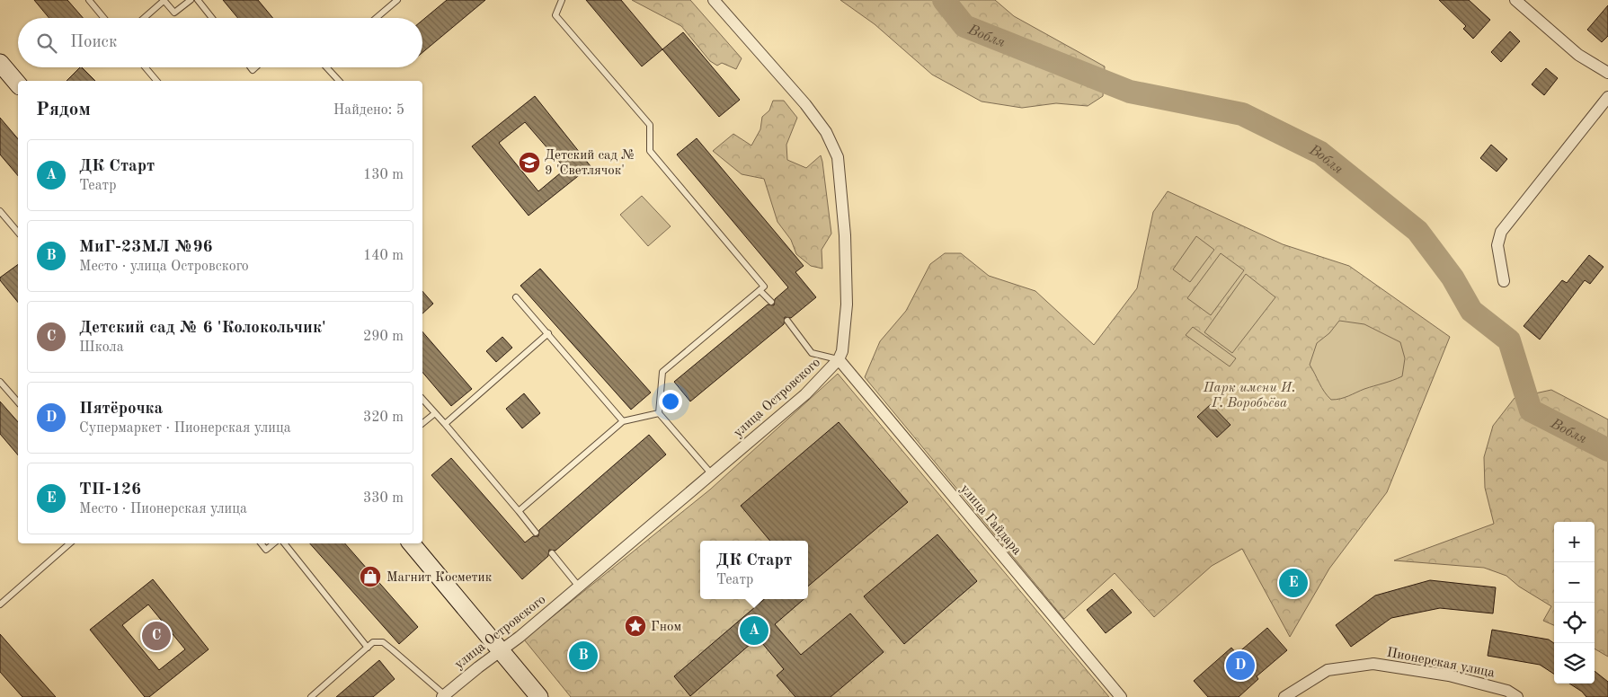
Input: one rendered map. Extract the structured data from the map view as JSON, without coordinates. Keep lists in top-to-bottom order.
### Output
{
  "streets": {
    "street": ["улица Островского", "улица Гайдара", "Пионерская улица"]
  },
  "crossings": [
    ["улица Островского", "улица Гайдара"]
  ],
  "water": ["Вобля"],
  "parks": ["Парк имени И. Г. Воробьёва"],
  "places": {
    "school or university": ["Детский сад № 9 'Светлячок'"],
    "shop": ["Магнит Косметик"],
    "place": ["Гном"]
  },
  "page": {
    "search": "Поиск",
    "heading": ["Рядом", "Найдено: 5"],
    "list": [
      {
        "mark": "A",
        "name": "ДК Старт",
        "note": "Театр",
        "value": "130 m"
      },
      {
        "mark": "B",
        "name": "МиГ-23МЛ №96",
        "note": "Место · улица Островского",
        "value": "140 m"
      },
      {
        "mark": "C",
        "name": "Детский сад № 6 'Колокольчик'",
        "note": "Школа",
        "value": "290 m"
      },
      {
        "mark": "D",
        "name": "Пятёрочка",
        "note": "Супермаркет · Пионерская улица",
        "value": "320 m"
      },
      {
        "mark": "E",
        "name": "ТП-126",
        "note": "Место · Пионерская улица",
        "value": "330 m"
      }
    ],
    "map_buttons": ["+", "−"],
    "popup": ["ДК Старт", "Театр"],
    "pins": [
      "E",
      "A",
      "C",
      "B",
      "D"
    ]
  }
}
